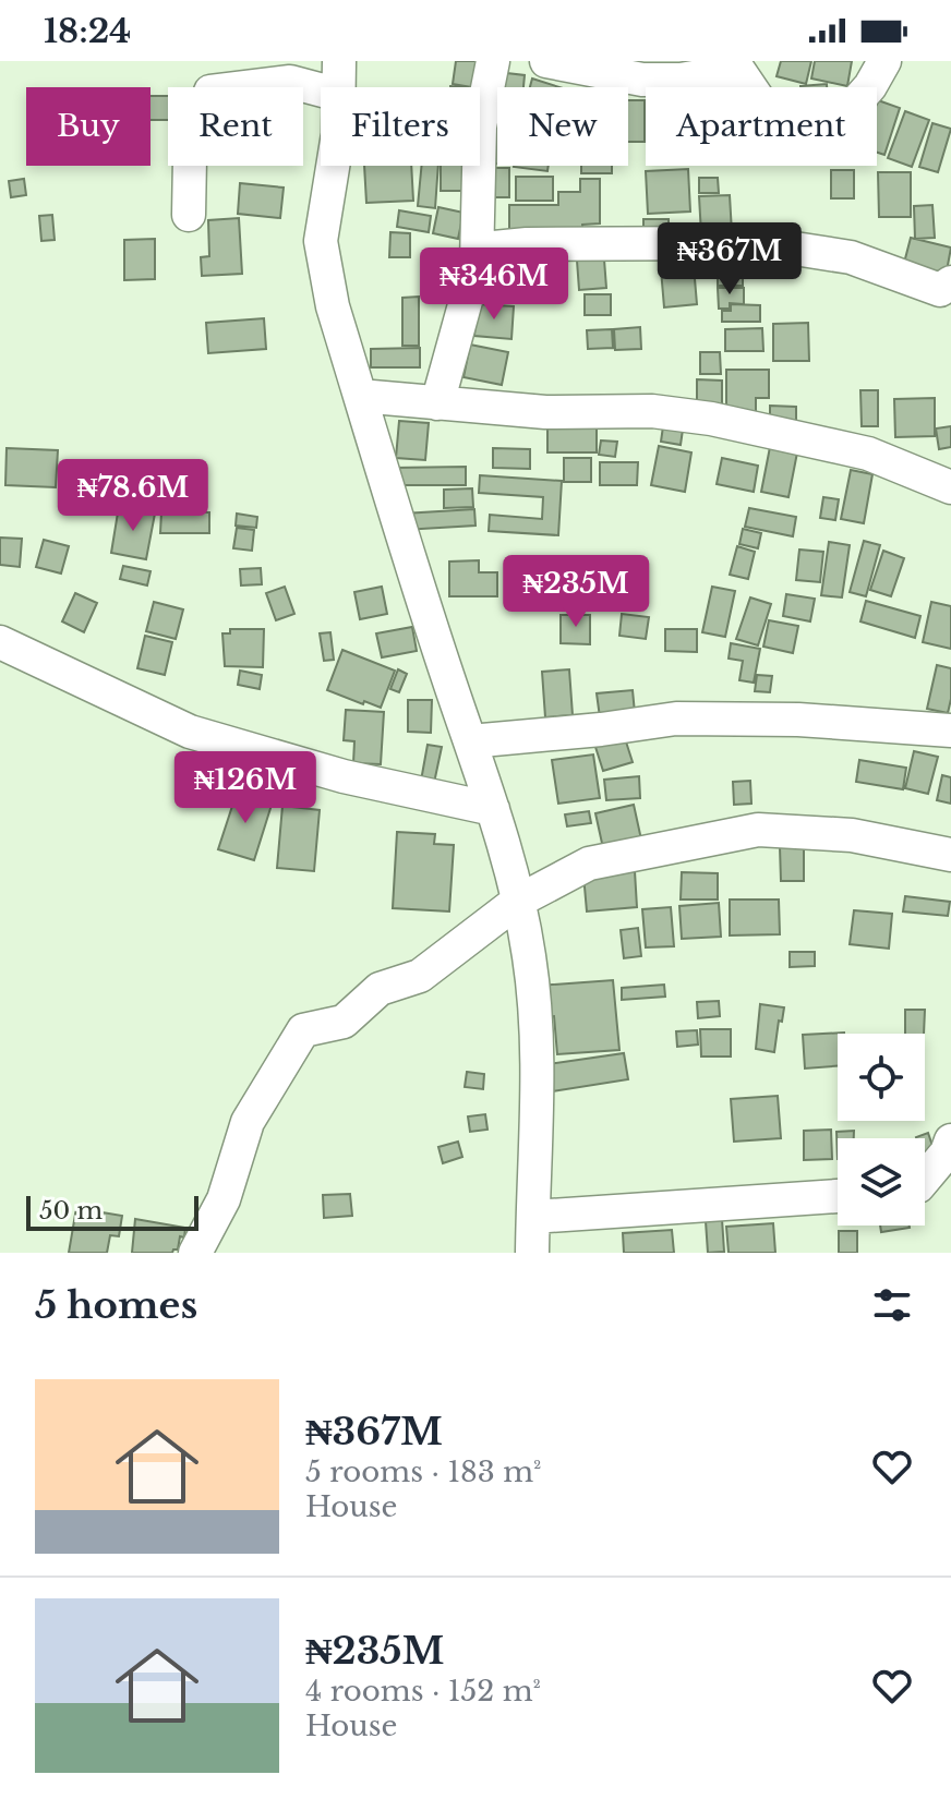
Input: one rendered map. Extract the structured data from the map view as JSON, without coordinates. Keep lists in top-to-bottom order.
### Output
{
  "scale_bar": "50 m",
  "page": {
    "status": "18:24",
    "chip": [
      "Buy",
      "Rent",
      "Filters",
      "New",
      "Apartment"
    ],
    "price": [
      "₦367M",
      "₦346M",
      "₦78.6M",
      "₦235M",
      "₦126M"
    ],
    "scale": "50 m",
    "heading": "5 homes",
    "list": [
      {
        "name": "₦367M",
        "note": "5 rooms · 183 m² · House"
      },
      {
        "name": "₦235M",
        "note": "4 rooms · 152 m² · House"
      }
    ]
  }
}
